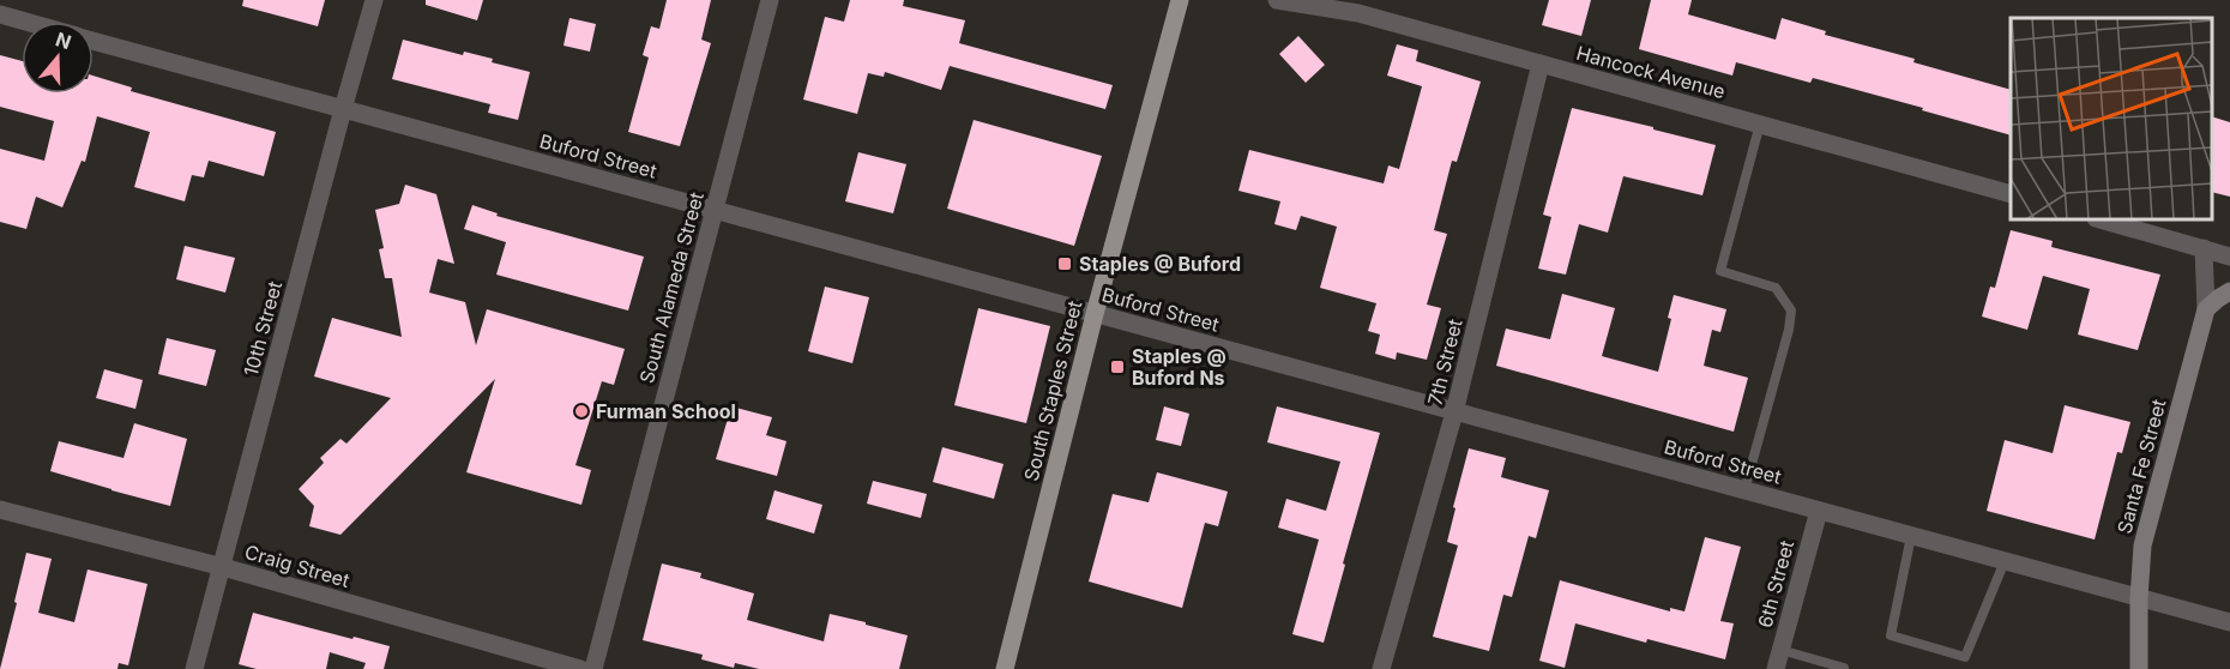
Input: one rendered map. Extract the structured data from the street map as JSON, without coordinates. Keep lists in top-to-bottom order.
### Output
{
  "streets": {
    "main road": ["South Staples Street", "Santa Fe Street"],
    "street": [
      "Hancock Avenue",
      "Buford Street",
      "South Alameda Street",
      "10th Street",
      "7th Street",
      "Craig Street",
      "6th Street"
    ]
  },
  "crossings": [
    ["Hancock Avenue", "7th Street"],
    ["Buford Street", "South Alameda Street"],
    ["Buford Street", "10th Street"],
    ["Buford Street", "7th Street"],
    ["Buford Street", "South Staples Street"],
    ["Buford Street", "Santa Fe Street"],
    ["Buford Street", "6th Street"],
    ["10th Street", "Craig Street"]
  ],
  "places": {
    "transit": ["Staples @ Buford", "Staples @ Buford Ns"],
    "other": ["Furman School"]
  },
  "north": "top"
}
